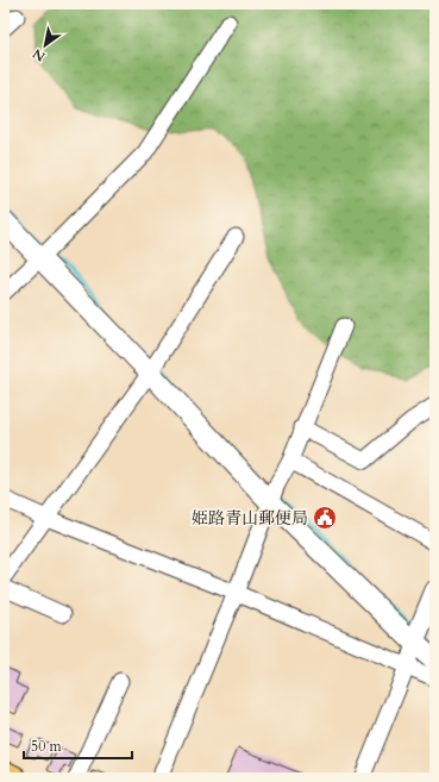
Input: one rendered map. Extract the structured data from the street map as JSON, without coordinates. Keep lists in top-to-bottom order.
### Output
{
  "places": {
    "public building": ["姫路青山郵便局"]
  },
  "scale_bar": "50 m",
  "north": "bottom left"
}
